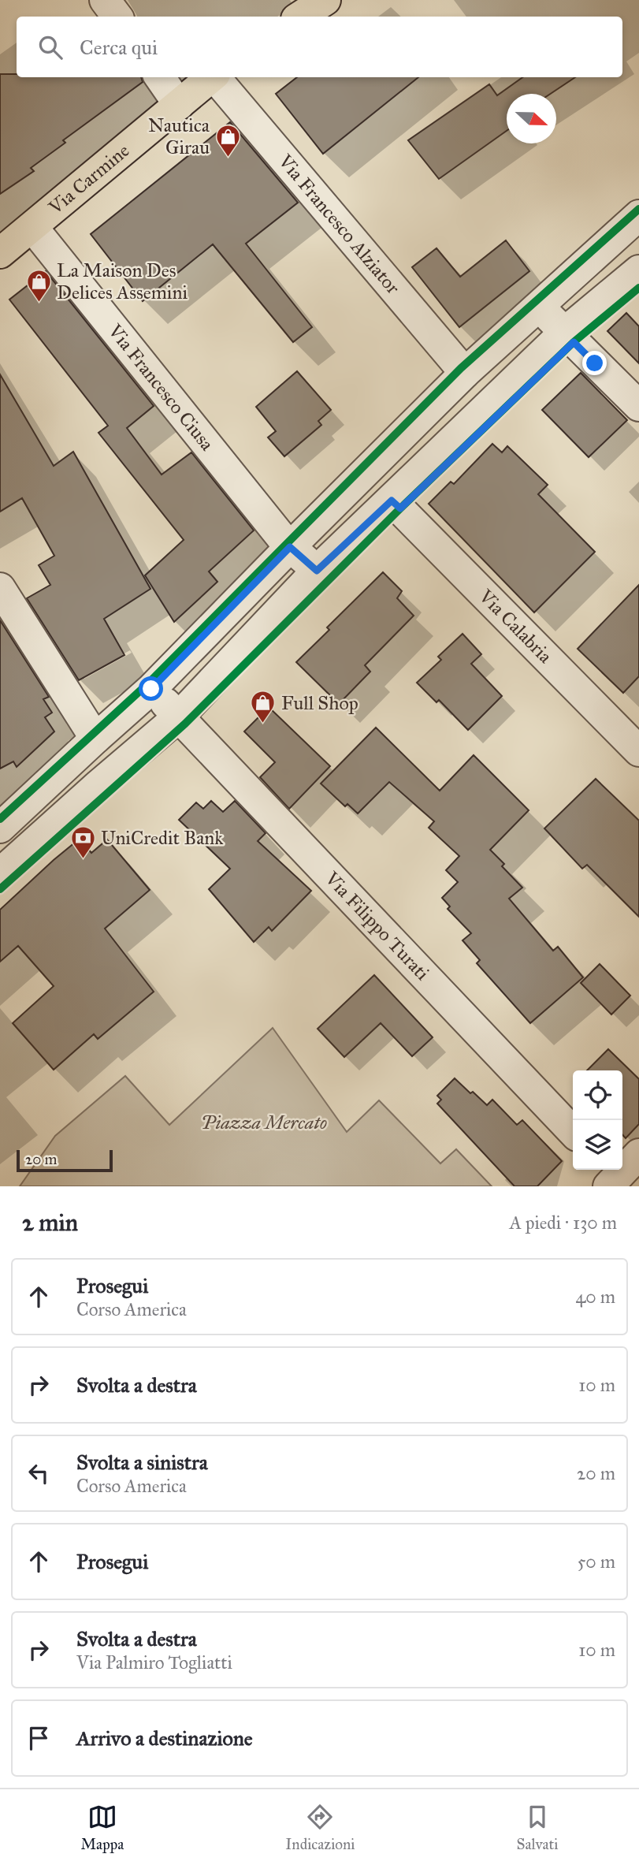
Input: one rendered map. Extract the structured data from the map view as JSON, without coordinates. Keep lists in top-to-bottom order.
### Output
{
  "streets": {
    "main road": ["Via Carmine"],
    "street": [
      "Via Francesco Alziator",
      "Via Francesco Ciusa",
      "Via Calabria",
      "Via Filippo Turati"
    ]
  },
  "crossings": [
    ["Via Carmine", "Via Francesco Ciusa"]
  ],
  "parks": ["Piazza Mercato"],
  "places": {
    "shop": ["Nautica Girau", "La Maison Des Delices Assemini", "Full Shop"],
    "bank": ["UniCredit Bank"]
  },
  "scale_bar": "20 m",
  "north": "right",
  "page": {
    "search": "Cerca qui",
    "scale": "20 m",
    "heading": ["2 min", "A piedi · 130 m"],
    "list": [
      ["Prosegui", "Corso America", "40 m"],
      ["Svolta a destra", "10 m"],
      ["Svolta a sinistra", "Corso America", "20 m"],
      ["Prosegui", "50 m"],
      ["Svolta a destra", "Via Palmiro Togliatti", "10 m"],
      "Arrivo a destinazione"
    ],
    "nav": ["Mappa", "Indicazioni", "Salvati"]
  }
}
